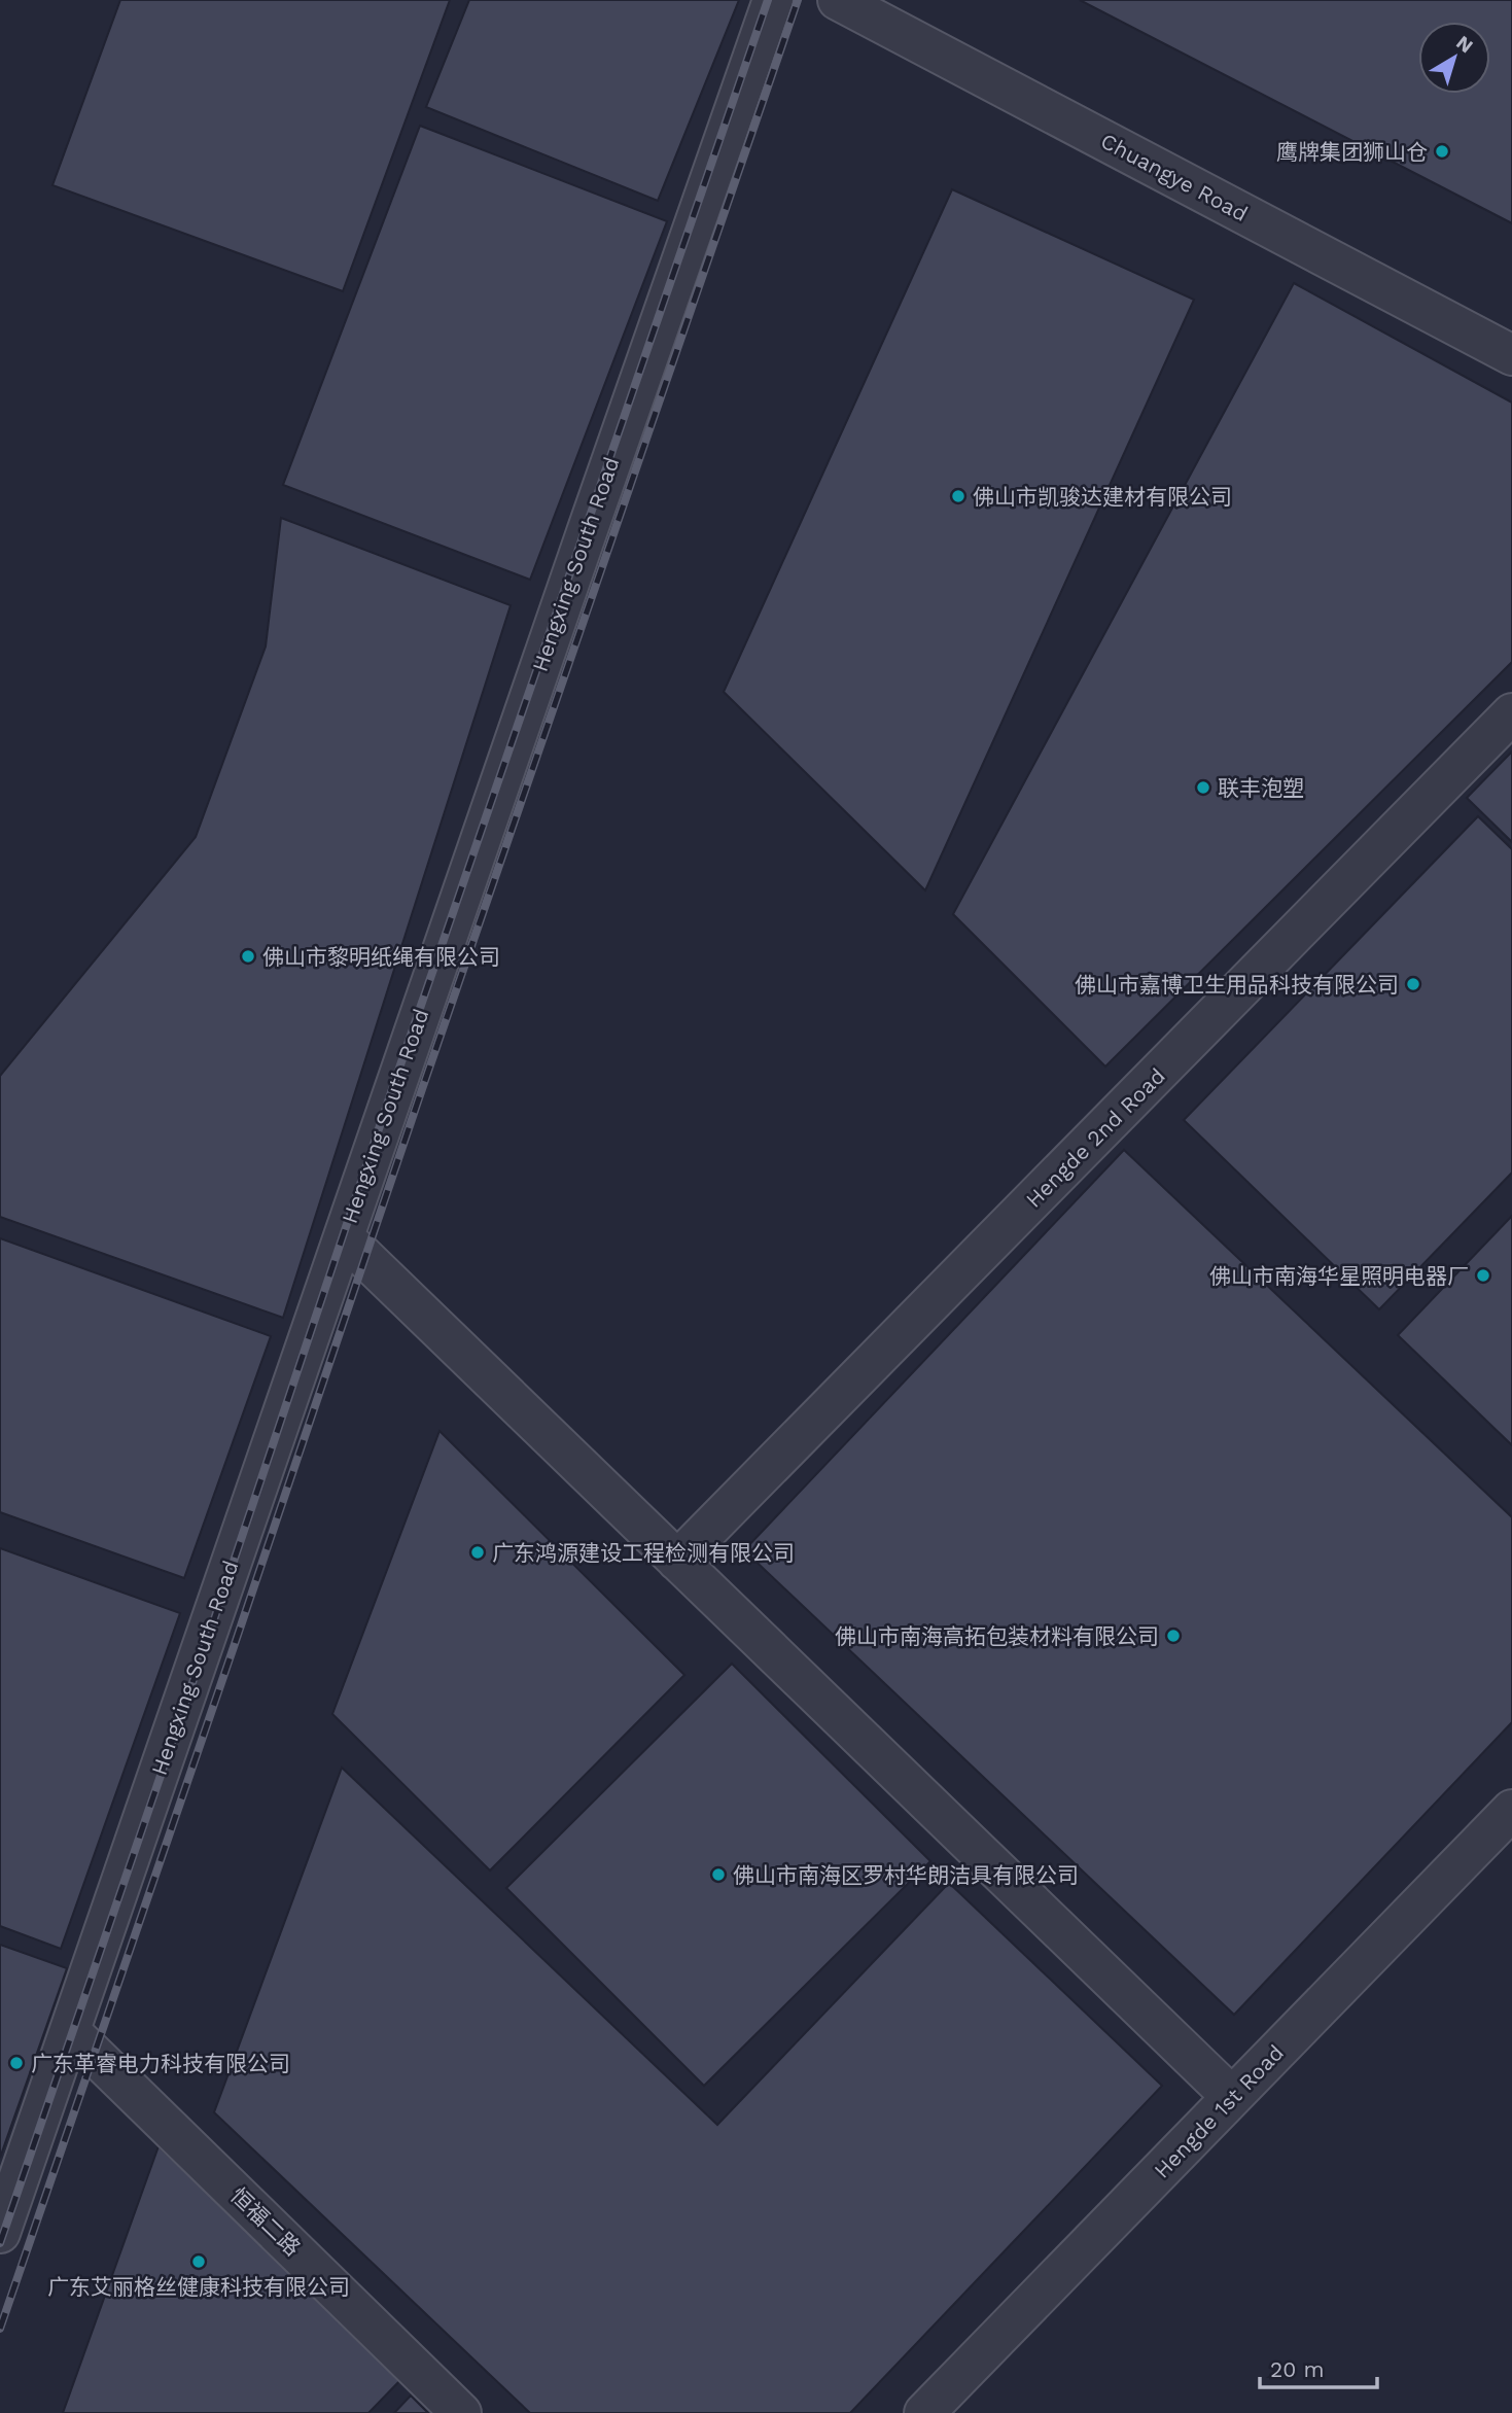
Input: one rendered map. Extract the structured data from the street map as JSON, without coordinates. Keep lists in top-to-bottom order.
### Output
{
  "streets": {
    "street": [
      "Chuangye Road",
      "Hengxing South Road",
      "Hengde 2nd Road",
      "Hengde 1st Road",
      "恒福二路"
    ]
  },
  "crossings": [
    ["Hengxing South Road", "恒福二路"]
  ],
  "places": [
    "鹰牌集团狮山仓",
    "佛山市凯骏达建材有限公司",
    "联丰泡塑",
    "佛山市黎明纸绳有限公司",
    "佛山市嘉博卫生用品科技有限公司",
    "佛山市南海华星照明电器厂",
    "广东鸿源建设工程检测有限公司",
    "佛山市南海高拓包装材料有限公司",
    "佛山市南海区罗村华朗洁具有限公司",
    "广东革睿电力科技有限公司",
    "广东艾丽格丝健康科技有限公司"
  ],
  "scale_bar": "20 m",
  "north": "top right"
}
